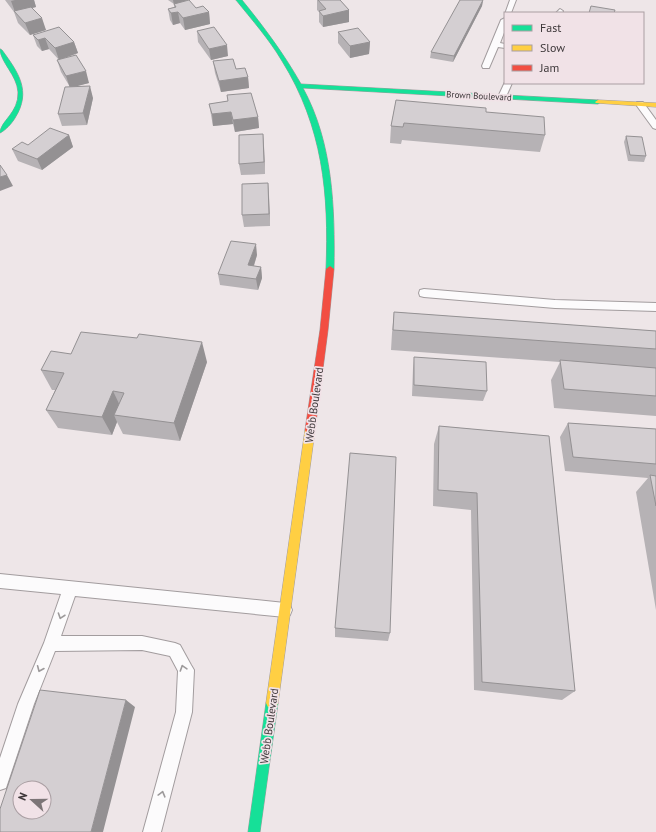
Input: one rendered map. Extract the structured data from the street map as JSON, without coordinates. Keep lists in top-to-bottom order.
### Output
{
  "streets": {
    "street": ["Brown Boulevard", "Webb Boulevard"]
  },
  "crossings": [
    ["Brown Boulevard", "Webb Boulevard"]
  ],
  "legend": ["Fast", "Slow", "Jam"],
  "north": "left"
}
